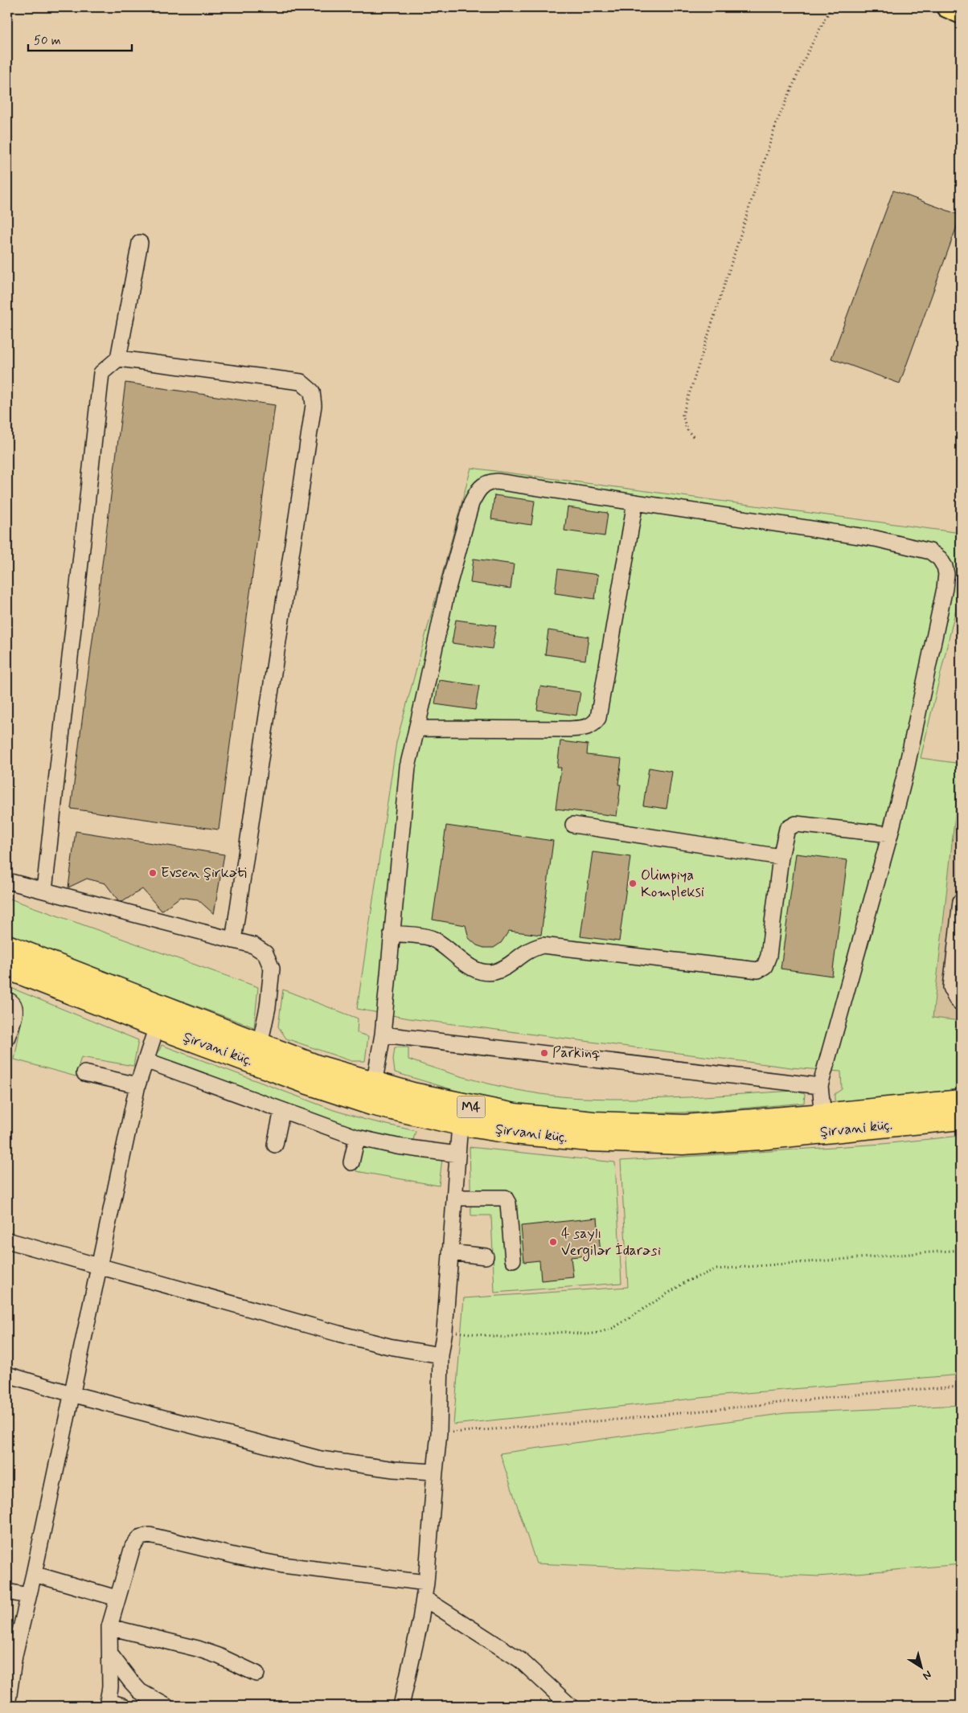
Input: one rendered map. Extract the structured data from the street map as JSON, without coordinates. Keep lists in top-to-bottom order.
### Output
{
  "streets": {
    "highway": ["Şirvani küç.", "M4"]
  },
  "places": [
    "Evsen Şirkəti",
    "Olimpiya Kompleksi",
    "Parkinq",
    "4 saylı Vergilər İdarəsi"
  ],
  "scale_bar": "50 m",
  "north": "bottom right"
}
